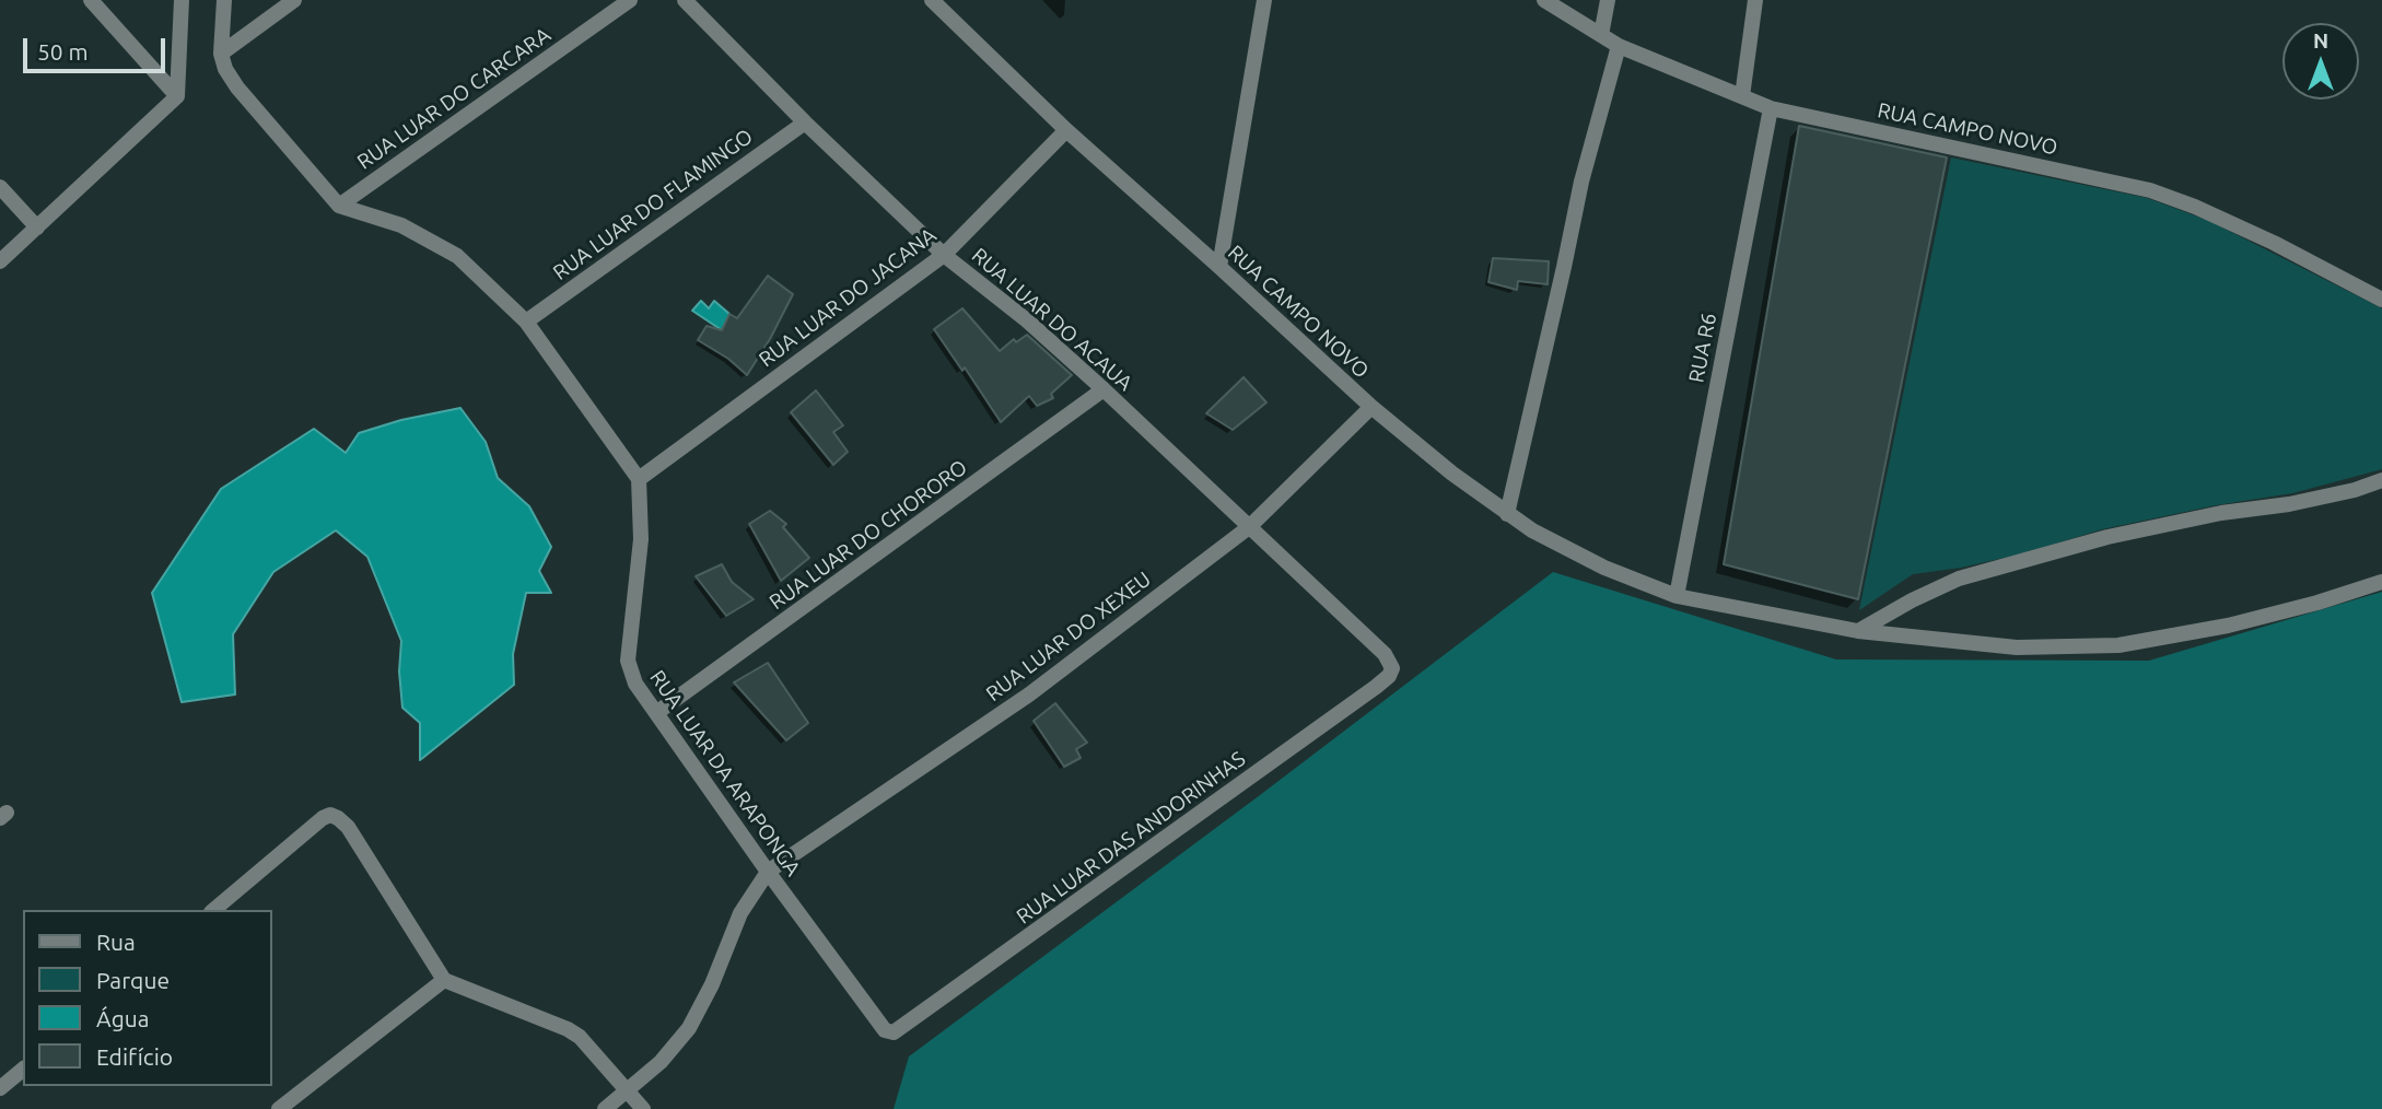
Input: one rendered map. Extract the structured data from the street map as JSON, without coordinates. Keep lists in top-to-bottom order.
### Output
{
  "streets": {
    "street": [
      "RUA LUAR DO CARCARA",
      "RUA CAMPO NOVO",
      "RUA LUAR DO FLAMINGO",
      "RUA LUAR DO JACANA",
      "RUA LUAR DO ACAUA",
      "RUA R6",
      "RUA LUAR DO CHORORO",
      "RUA LUAR DO XEXEU",
      "RUA LUAR DA ARAPONGA",
      "RUA LUAR DAS ANDORINHAS"
    ]
  },
  "crossings": [
    ["RUA CAMPO NOVO", "RUA LUAR DO JACANA"],
    ["RUA CAMPO NOVO", "RUA R6"],
    ["RUA CAMPO NOVO", "RUA LUAR DO XEXEU"],
    ["RUA LUAR DO FLAMINGO", "RUA LUAR DO ACAUA"],
    ["RUA LUAR DO JACANA", "RUA LUAR DO ACAUA"],
    ["RUA LUAR DO JACANA", "RUA LUAR DA ARAPONGA"],
    ["RUA LUAR DO ACAUA", "RUA LUAR DO CHORORO"],
    ["RUA LUAR DO ACAUA", "RUA LUAR DO XEXEU"],
    ["RUA LUAR DO ACAUA", "RUA LUAR DAS ANDORINHAS"],
    ["RUA LUAR DO CHORORO", "RUA LUAR DA ARAPONGA"],
    ["RUA LUAR DO XEXEU", "RUA LUAR DA ARAPONGA"],
    ["RUA LUAR DA ARAPONGA", "RUA LUAR DAS ANDORINHAS"]
  ],
  "legend": [
    "Rua",
    "Parque",
    "Água",
    "Edifício"
  ],
  "scale_bar": "50 m",
  "north": "top"
}
